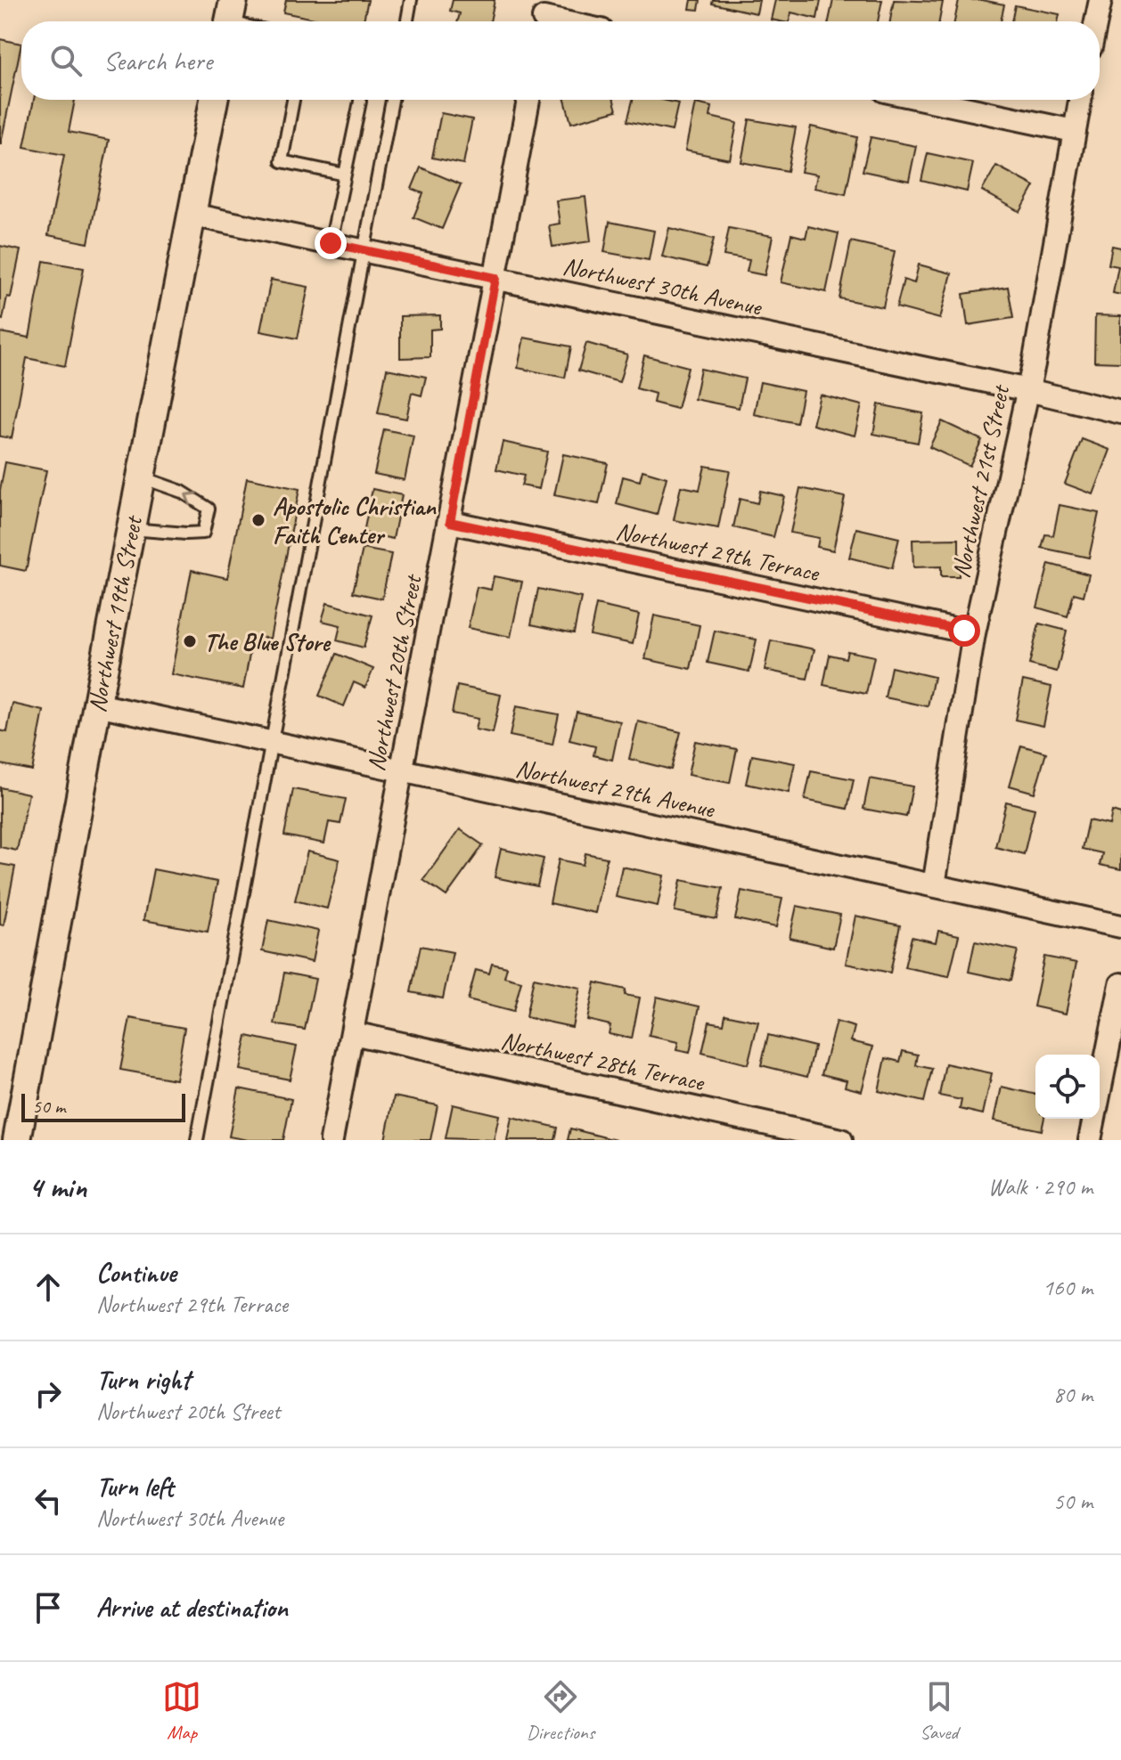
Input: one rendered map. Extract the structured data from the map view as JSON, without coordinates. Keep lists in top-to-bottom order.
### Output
{
  "streets": {
    "street": [
      "Northwest 30th Avenue",
      "Northwest 21st Street",
      "Northwest 29th Terrace",
      "Northwest 19th Street",
      "Northwest 20th Street",
      "Northwest 29th Avenue",
      "Northwest 28th Terrace"
    ]
  },
  "crossings": [
    ["Northwest 30th Avenue", "Northwest 21st Street"],
    ["Northwest 30th Avenue", "Northwest 19th Street"],
    ["Northwest 30th Avenue", "Northwest 20th Street"],
    ["Northwest 21st Street", "Northwest 29th Terrace"],
    ["Northwest 21st Street", "Northwest 29th Avenue"],
    ["Northwest 29th Terrace", "Northwest 20th Street"],
    ["Northwest 19th Street", "Northwest 29th Avenue"],
    ["Northwest 20th Street", "Northwest 29th Avenue"],
    ["Northwest 20th Street", "Northwest 28th Terrace"]
  ],
  "places": ["Apostolic Christian Faith Center", "The Blue Store"],
  "scale_bar": "50 m",
  "page": {
    "search": "Search here",
    "scale": "50 m",
    "heading": ["4 min", "Walk · 290 m"],
    "list": [
      ["Continue", "Northwest 29th Terrace", "160 m"],
      ["Turn right", "Northwest 20th Street", "80 m"],
      ["Turn left", "Northwest 30th Avenue", "50 m"],
      "Arrive at destination"
    ],
    "nav": ["Map", "Directions", "Saved"]
  }
}
